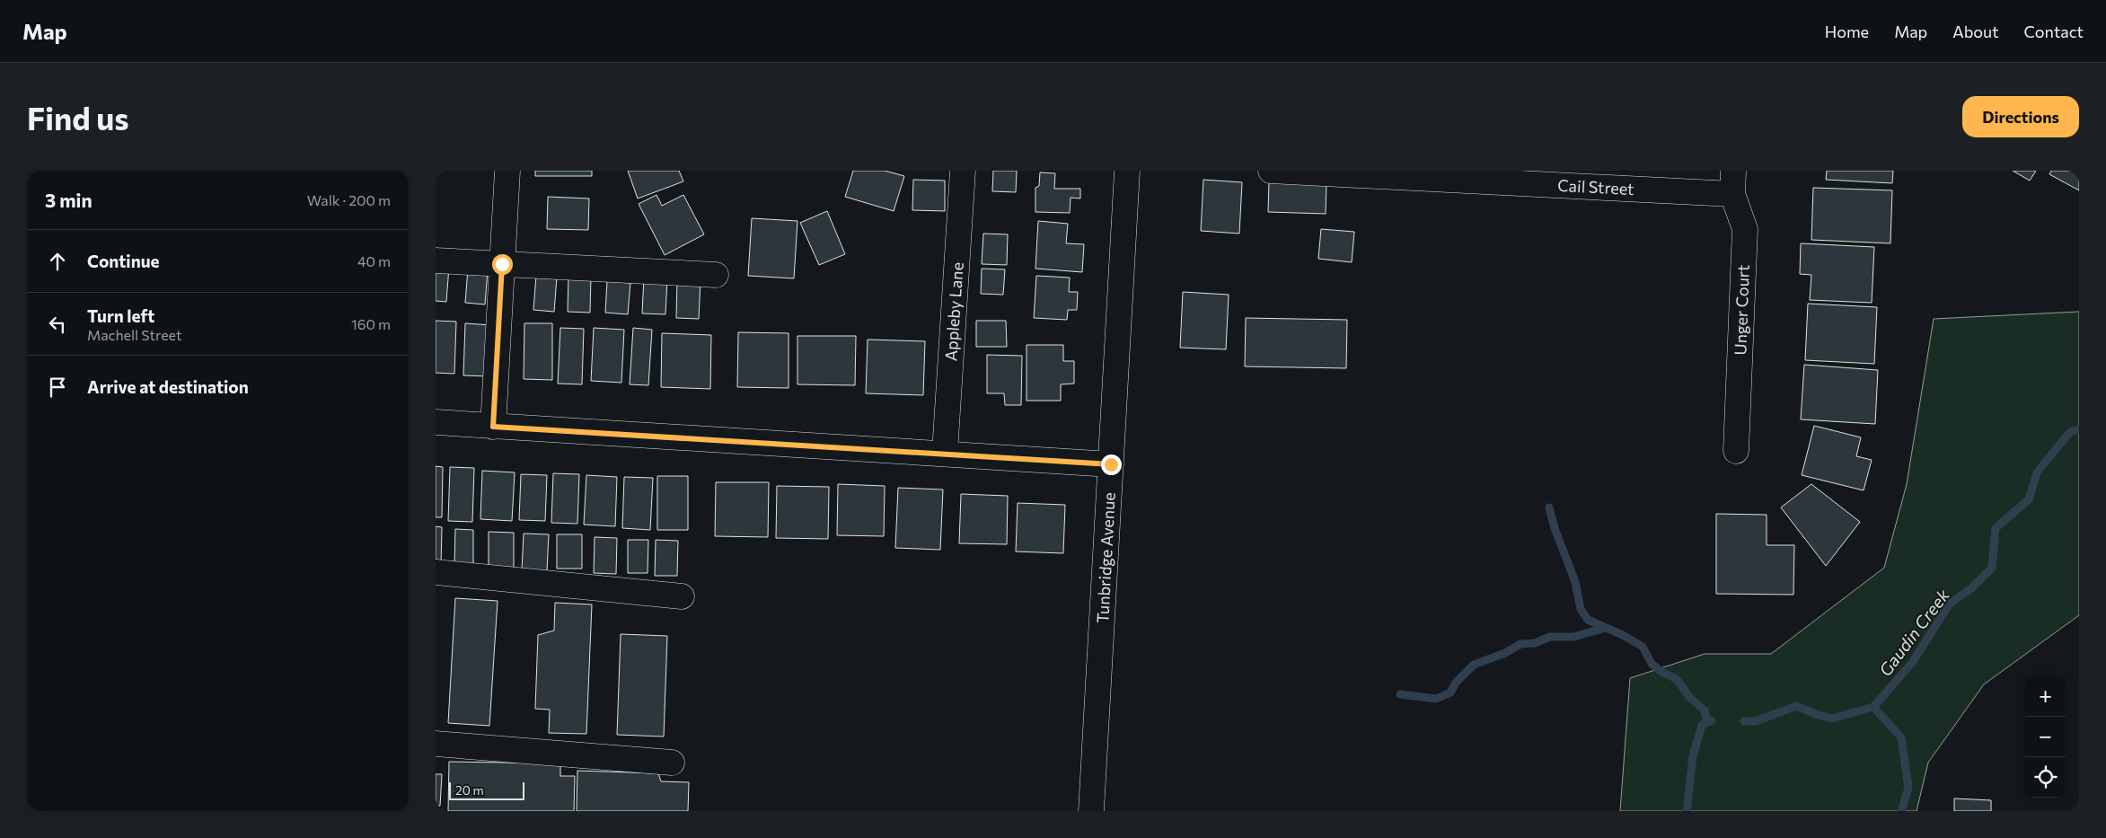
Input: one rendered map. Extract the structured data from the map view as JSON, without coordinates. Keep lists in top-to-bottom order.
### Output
{
  "streets": {
    "street": [
      "Cail Street",
      "Unger Court",
      "Appleby Lane",
      "Tunbridge Avenue"
    ]
  },
  "crossings": [
    ["Cail Street", "Unger Court"]
  ],
  "water": ["Gaudin Creek"],
  "scale_bar": "20 m",
  "page": {
    "header": "Map",
    "nav": [
      "Home",
      "Map",
      "About",
      "Contact"
    ],
    "buttons": "Directions",
    "title": "Find us",
    "heading": ["3 min", "Walk · 200 m"],
    "list": [
      ["Continue", "40 m"],
      ["Turn left", "Machell Street", "160 m"],
      "Arrive at destination"
    ],
    "map_buttons": ["+", "−"],
    "scale": "20 m"
  }
}
